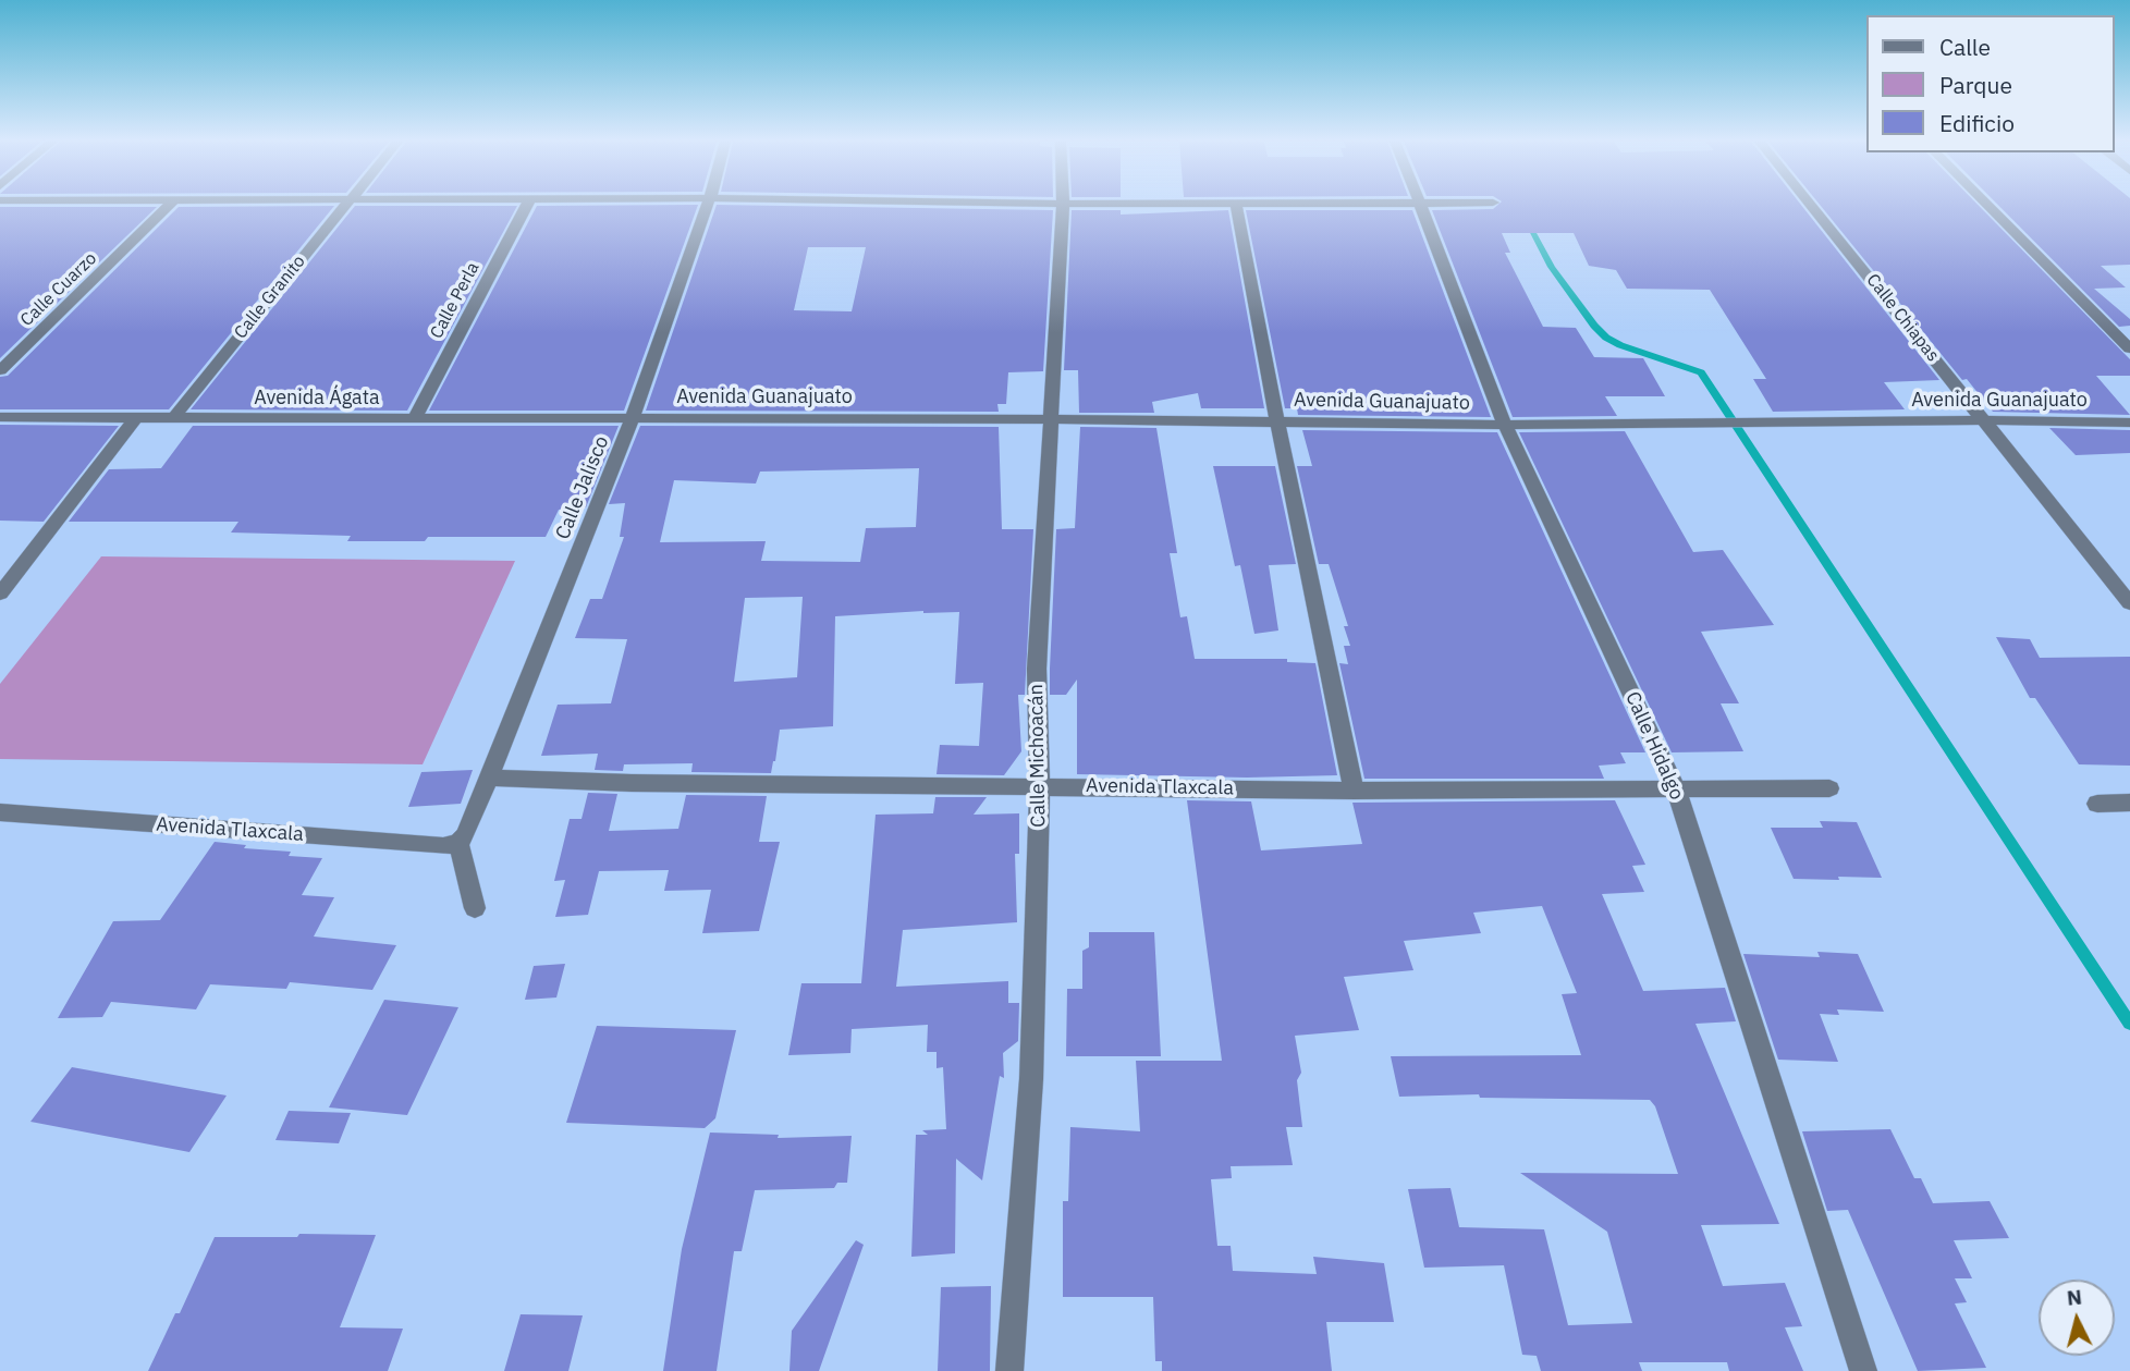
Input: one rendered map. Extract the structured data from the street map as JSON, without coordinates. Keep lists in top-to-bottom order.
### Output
{
  "streets": {
    "street": [
      "Calle Cuarzo",
      "Calle Granito",
      "Calle Perla",
      "Calle Chiapas",
      "Avenida Guanajuato",
      "Avenida Ágata",
      "Calle Jalisco",
      "Calle Hidalgo",
      "Calle Michoacán",
      "Avenida Tlaxcala"
    ]
  },
  "crossings": [
    ["Calle Granito", "Avenida Ágata"],
    ["Calle Perla", "Avenida Ágata"],
    ["Calle Chiapas", "Avenida Guanajuato"],
    ["Avenida Guanajuato", "Avenida Ágata"],
    ["Avenida Guanajuato", "Calle Jalisco"],
    ["Avenida Guanajuato", "Calle Hidalgo"],
    ["Avenida Guanajuato", "Calle Michoacán"],
    ["Avenida Ágata", "Calle Jalisco"],
    ["Calle Jalisco", "Avenida Tlaxcala"],
    ["Calle Hidalgo", "Avenida Tlaxcala"],
    ["Calle Michoacán", "Avenida Tlaxcala"]
  ],
  "legend": ["Calle", "Parque", "Edificio"],
  "north": "top"
}
